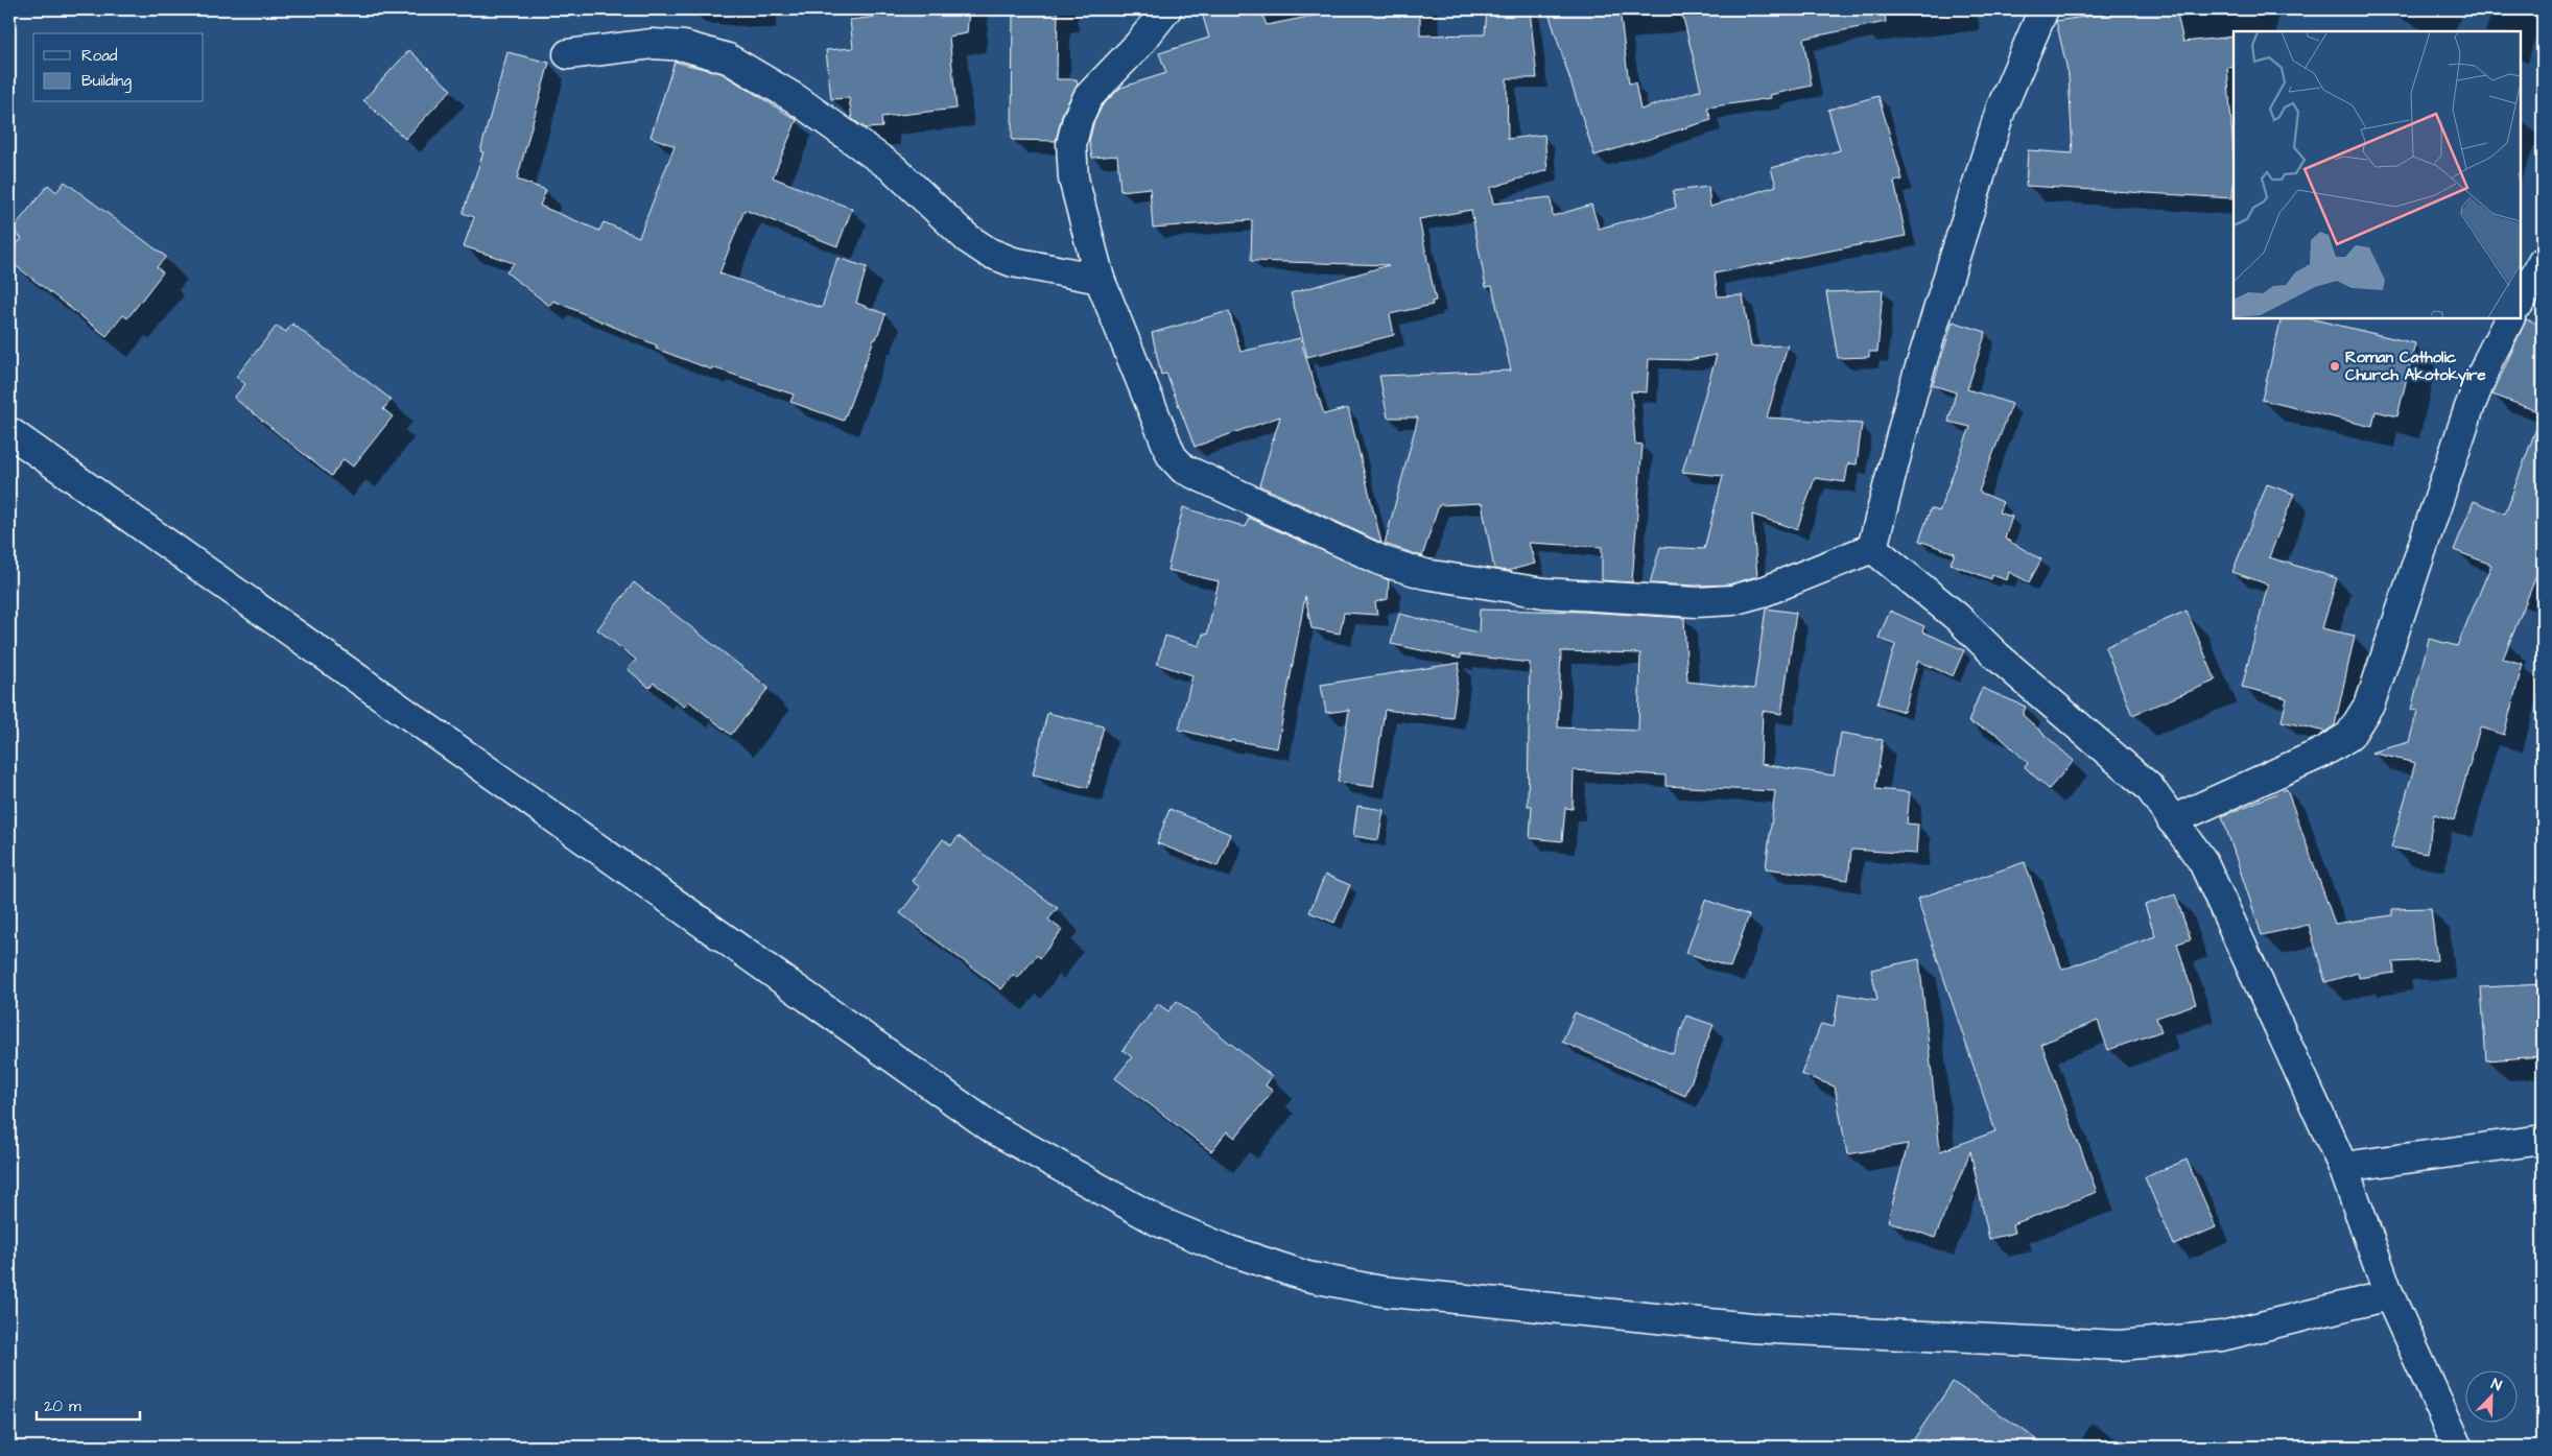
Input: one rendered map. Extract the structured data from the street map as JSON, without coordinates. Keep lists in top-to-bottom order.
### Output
{
  "places": ["Roman Catholic Church Akotokyire"],
  "legend": ["Road", "Building"],
  "scale_bar": "20 m",
  "north": "top right"
}
